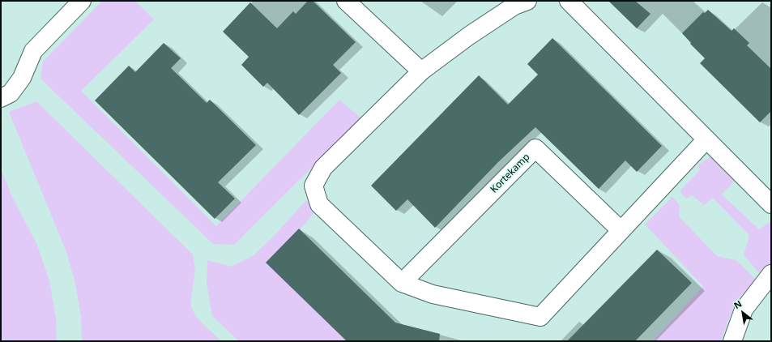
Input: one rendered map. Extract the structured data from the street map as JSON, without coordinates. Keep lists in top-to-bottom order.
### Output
{
  "streets": {
    "street": ["Kortekamp"]
  },
  "north": "top left"
}
